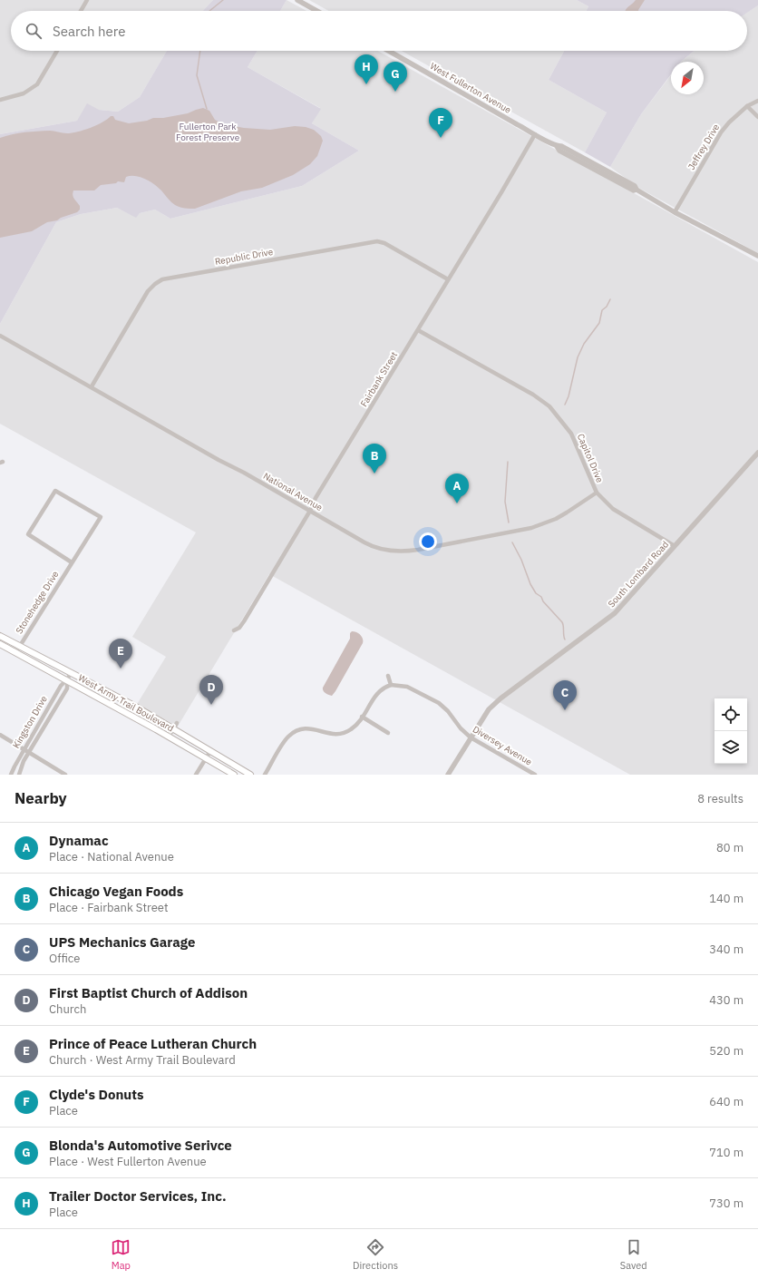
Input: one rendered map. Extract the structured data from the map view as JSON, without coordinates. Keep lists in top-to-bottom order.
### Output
{
  "streets": {
    "main road": ["West Army Trail Boulevard"],
    "street": [
      "West Fullerton Avenue",
      "Jeffrey Drive",
      "Republic Drive",
      "Fairbank Street",
      "Capitol Drive",
      "National Avenue",
      "South Lombard Road",
      "Stonehedge Drive",
      "Kingston Drive",
      "Diversey Avenue"
    ]
  },
  "crossings": [
    ["West Fullerton Avenue", "Jeffrey Drive"],
    ["West Fullerton Avenue", "Fairbank Street"],
    ["Republic Drive", "Fairbank Street"],
    ["Republic Drive", "National Avenue"],
    ["Fairbank Street", "Capitol Drive"],
    ["Fairbank Street", "National Avenue"],
    ["Capitol Drive", "National Avenue"],
    ["Capitol Drive", "South Lombard Road"],
    ["South Lombard Road", "Diversey Avenue"],
    ["Stonehedge Drive", "West Army Trail Boulevard"],
    ["West Army Trail Boulevard", "Kingston Drive"]
  ],
  "parks": ["Fullerton Park Forest Preserve"],
  "north": "bottom left",
  "page": {
    "search": "Search here",
    "pins": [
      "H",
      "G",
      "F",
      "B",
      "A",
      "E",
      "D",
      "C"
    ],
    "heading": ["Nearby", "8 results"],
    "list": [
      {
        "mark": "A",
        "name": "Dynamac",
        "note": "Place · National Avenue",
        "value": "80 m"
      },
      {
        "mark": "B",
        "name": "Chicago Vegan Foods",
        "note": "Place · Fairbank Street",
        "value": "140 m"
      },
      {
        "mark": "C",
        "name": "UPS Mechanics Garage",
        "note": "Office",
        "value": "340 m"
      },
      {
        "mark": "D",
        "name": "First Baptist Church of Addison",
        "note": "Church",
        "value": "430 m"
      },
      {
        "mark": "E",
        "name": "Prince of Peace Lutheran Church",
        "note": "Church · West Army Trail Boulevard",
        "value": "520 m"
      },
      {
        "mark": "F",
        "name": "Clyde's Donuts",
        "note": "Place",
        "value": "640 m"
      },
      {
        "mark": "G",
        "name": "Blonda's Automotive Serivce",
        "note": "Place · West Fullerton Avenue",
        "value": "710 m"
      },
      {
        "mark": "H",
        "name": "Trailer Doctor Services, Inc.",
        "note": "Place",
        "value": "730 m"
      }
    ],
    "nav": ["Map", "Directions", "Saved"]
  }
}
